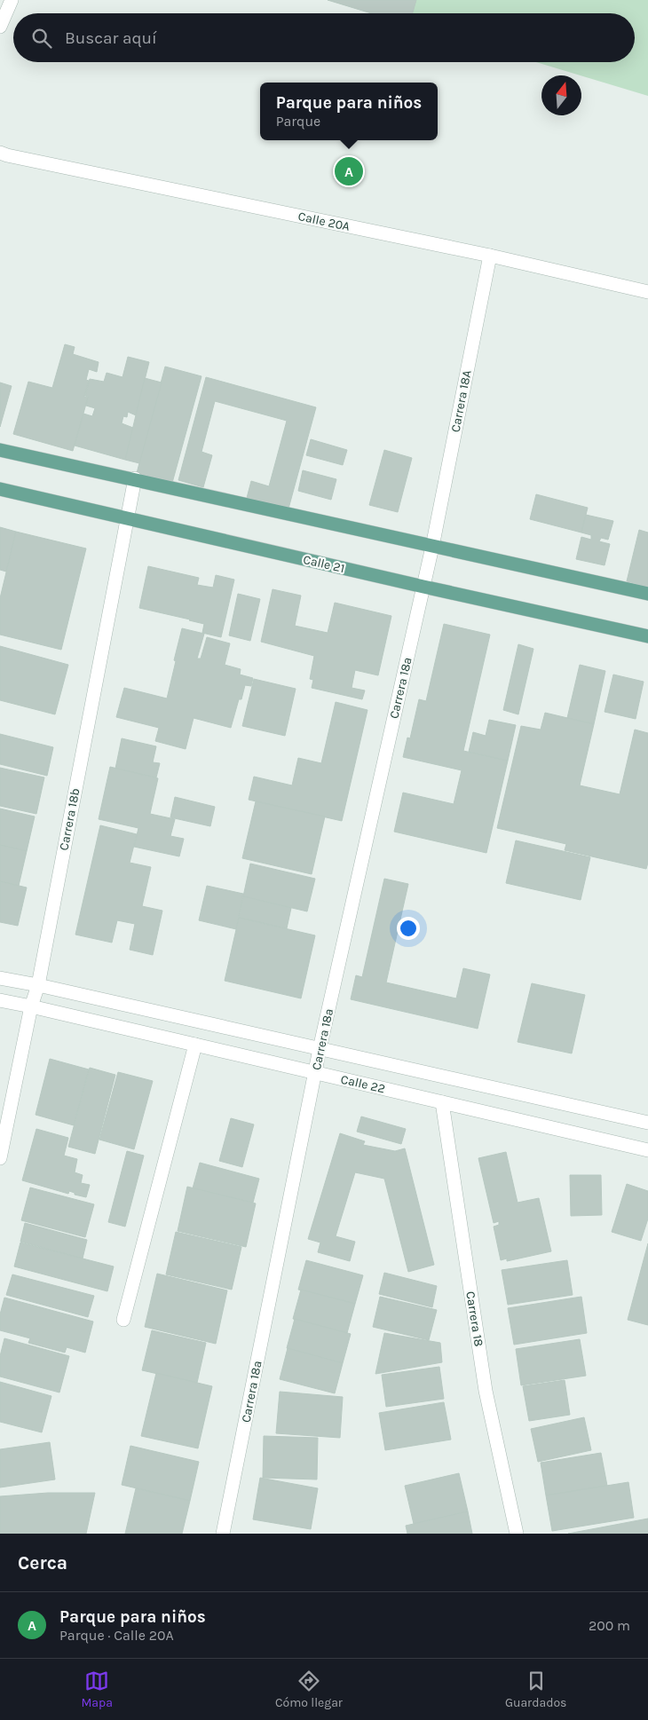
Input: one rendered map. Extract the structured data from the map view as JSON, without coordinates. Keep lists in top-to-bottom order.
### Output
{
  "streets": {
    "main road": ["Calle 21"],
    "street": [
      "Calle 20A",
      "Carrera 18A",
      "Carrera 18a",
      "Carrera 18b",
      "Calle 22",
      "Carrera 18"
    ]
  },
  "crossings": [
    ["Calle 20A", "Carrera 18A"],
    ["Carrera 18A", "Carrera 18a"],
    ["Calle 21", "Carrera 18a"],
    ["Calle 21", "Carrera 18b"],
    ["Carrera 18a", "Calle 22"],
    ["Carrera 18b", "Calle 22"],
    ["Calle 22", "Carrera 18"]
  ],
  "north": "top",
  "page": {
    "search": "Buscar aquí",
    "popup": ["Parque para niños", "Parque"],
    "pins": "A",
    "heading": "Cerca",
    "list": [
      {
        "mark": "A",
        "name": "Parque para niños",
        "note": "Parque · Calle 20A",
        "value": "200 m"
      }
    ],
    "nav": ["Mapa", "Cómo llegar", "Guardados"]
  }
}
